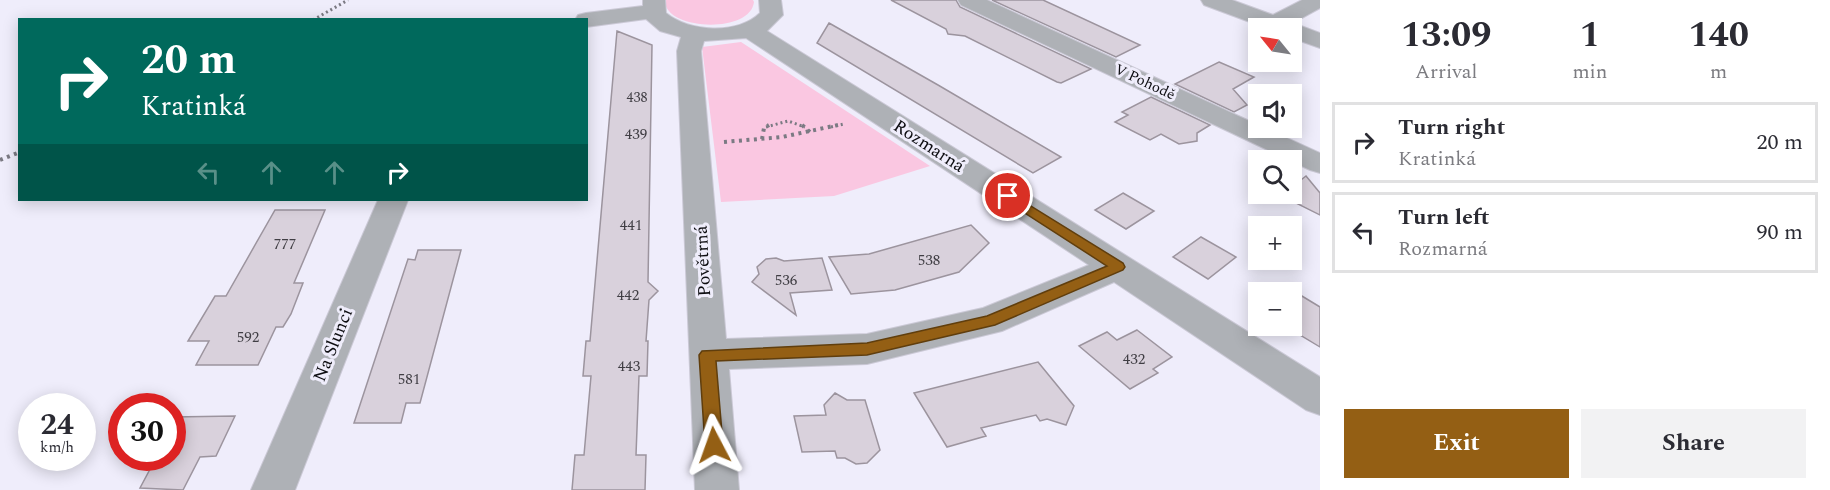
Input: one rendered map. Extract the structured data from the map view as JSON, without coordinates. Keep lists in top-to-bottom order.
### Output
{
  "streets": {
    "street": [
      "V Pohodě",
      "Rozmarná",
      "Povětrná",
      "Na Slunci"
    ]
  },
  "house_numbers": [
    "438",
    "439",
    "441",
    "777",
    "538",
    "536",
    "442",
    "592",
    "432",
    "443",
    "581"
  ],
  "north": "top left",
  "page": {
    "eta": [
      "13:09",
      "Arrival",
      "1",
      "min",
      "140",
      "m"
    ],
    "map_buttons": ["+", "−"],
    "turn": ["20 m", "Kratinká"],
    "list": [
      {
        "name": "Turn right",
        "note": "Kratinká",
        "value": "20 m"
      },
      {
        "name": "Turn left",
        "note": "Rozmarná",
        "value": "90 m"
      }
    ],
    "speed": "24 km/h",
    "limit": "30",
    "buttons": ["Exit", "Share"]
  }
}
